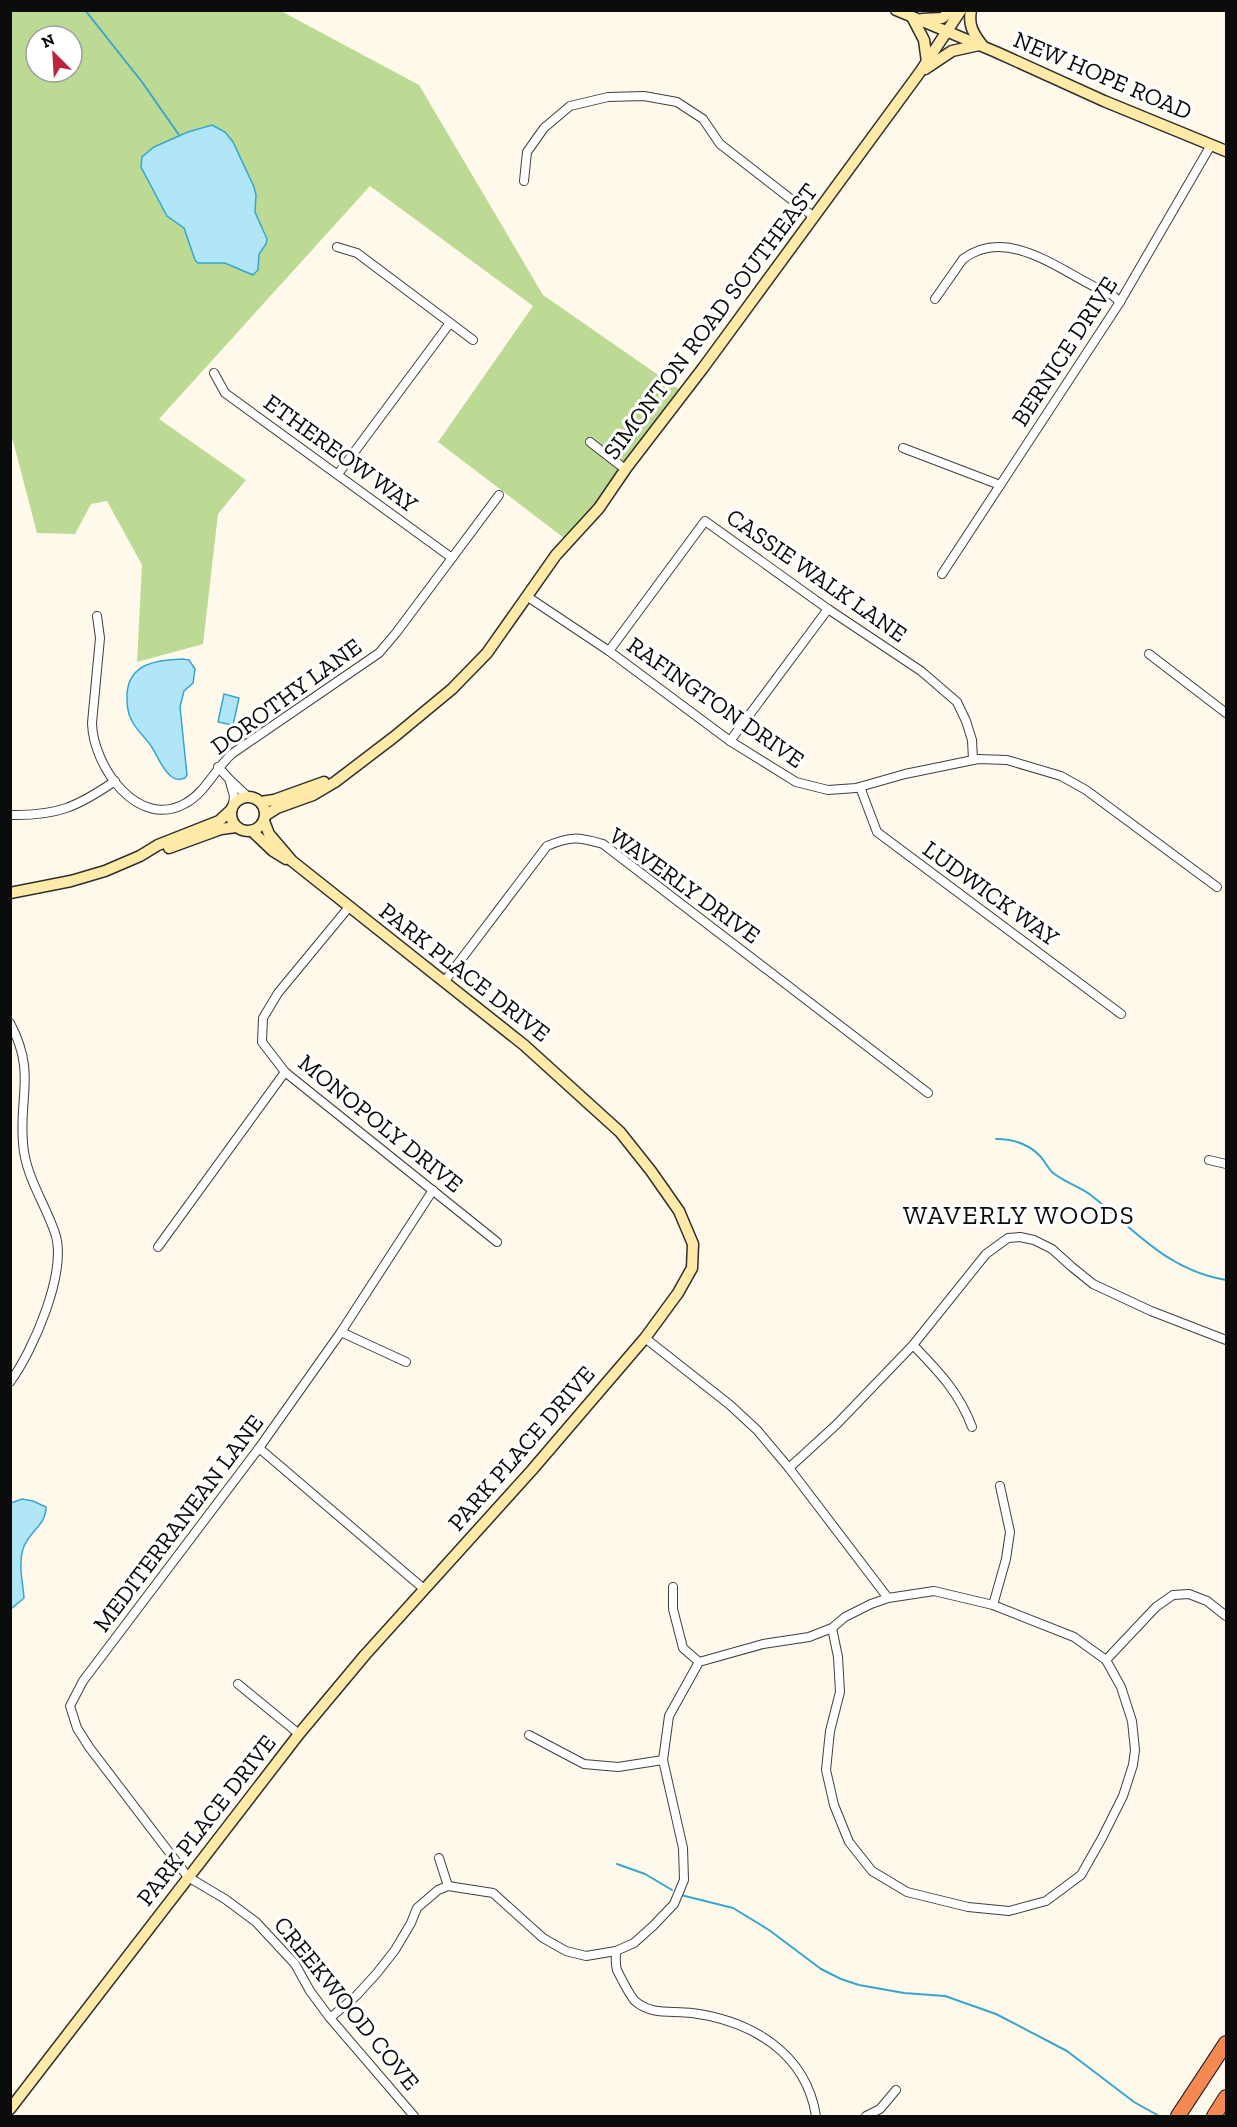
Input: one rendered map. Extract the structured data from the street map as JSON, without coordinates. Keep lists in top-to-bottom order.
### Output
{
  "streets": {
    "street": [
      "NEW HOPE ROAD",
      "SIMONTON ROAD SOUTHEAST",
      "BERNICE DRIVE",
      "ETHEREOW WAY",
      "CASSIE WALK LANE",
      "DOROTHY LANE",
      "RAFINGTON DRIVE",
      "WAVERLY DRIVE",
      "LUDWICK WAY",
      "PARK PLACE DRIVE",
      "MONOPOLY DRIVE",
      "MEDITERRANEAN LANE",
      "CREEKWOOD COVE"
    ]
  },
  "crossings": [
    ["NEW HOPE ROAD", "SIMONTON ROAD SOUTHEAST"],
    ["NEW HOPE ROAD", "BERNICE DRIVE"],
    ["SIMONTON ROAD SOUTHEAST", "RAFINGTON DRIVE"],
    ["ETHEREOW WAY", "DOROTHY LANE"],
    ["CASSIE WALK LANE", "RAFINGTON DRIVE"],
    ["RAFINGTON DRIVE", "LUDWICK WAY"],
    ["WAVERLY DRIVE", "PARK PLACE DRIVE"],
    ["PARK PLACE DRIVE", "MONOPOLY DRIVE"],
    ["PARK PLACE DRIVE", "MEDITERRANEAN LANE"],
    ["PARK PLACE DRIVE", "CREEKWOOD COVE"],
    ["MONOPOLY DRIVE", "MEDITERRANEAN LANE"],
    ["MEDITERRANEAN LANE", "CREEKWOOD COVE"]
  ],
  "districts": ["WAVERLY WOODS"],
  "north": "top left"
}
